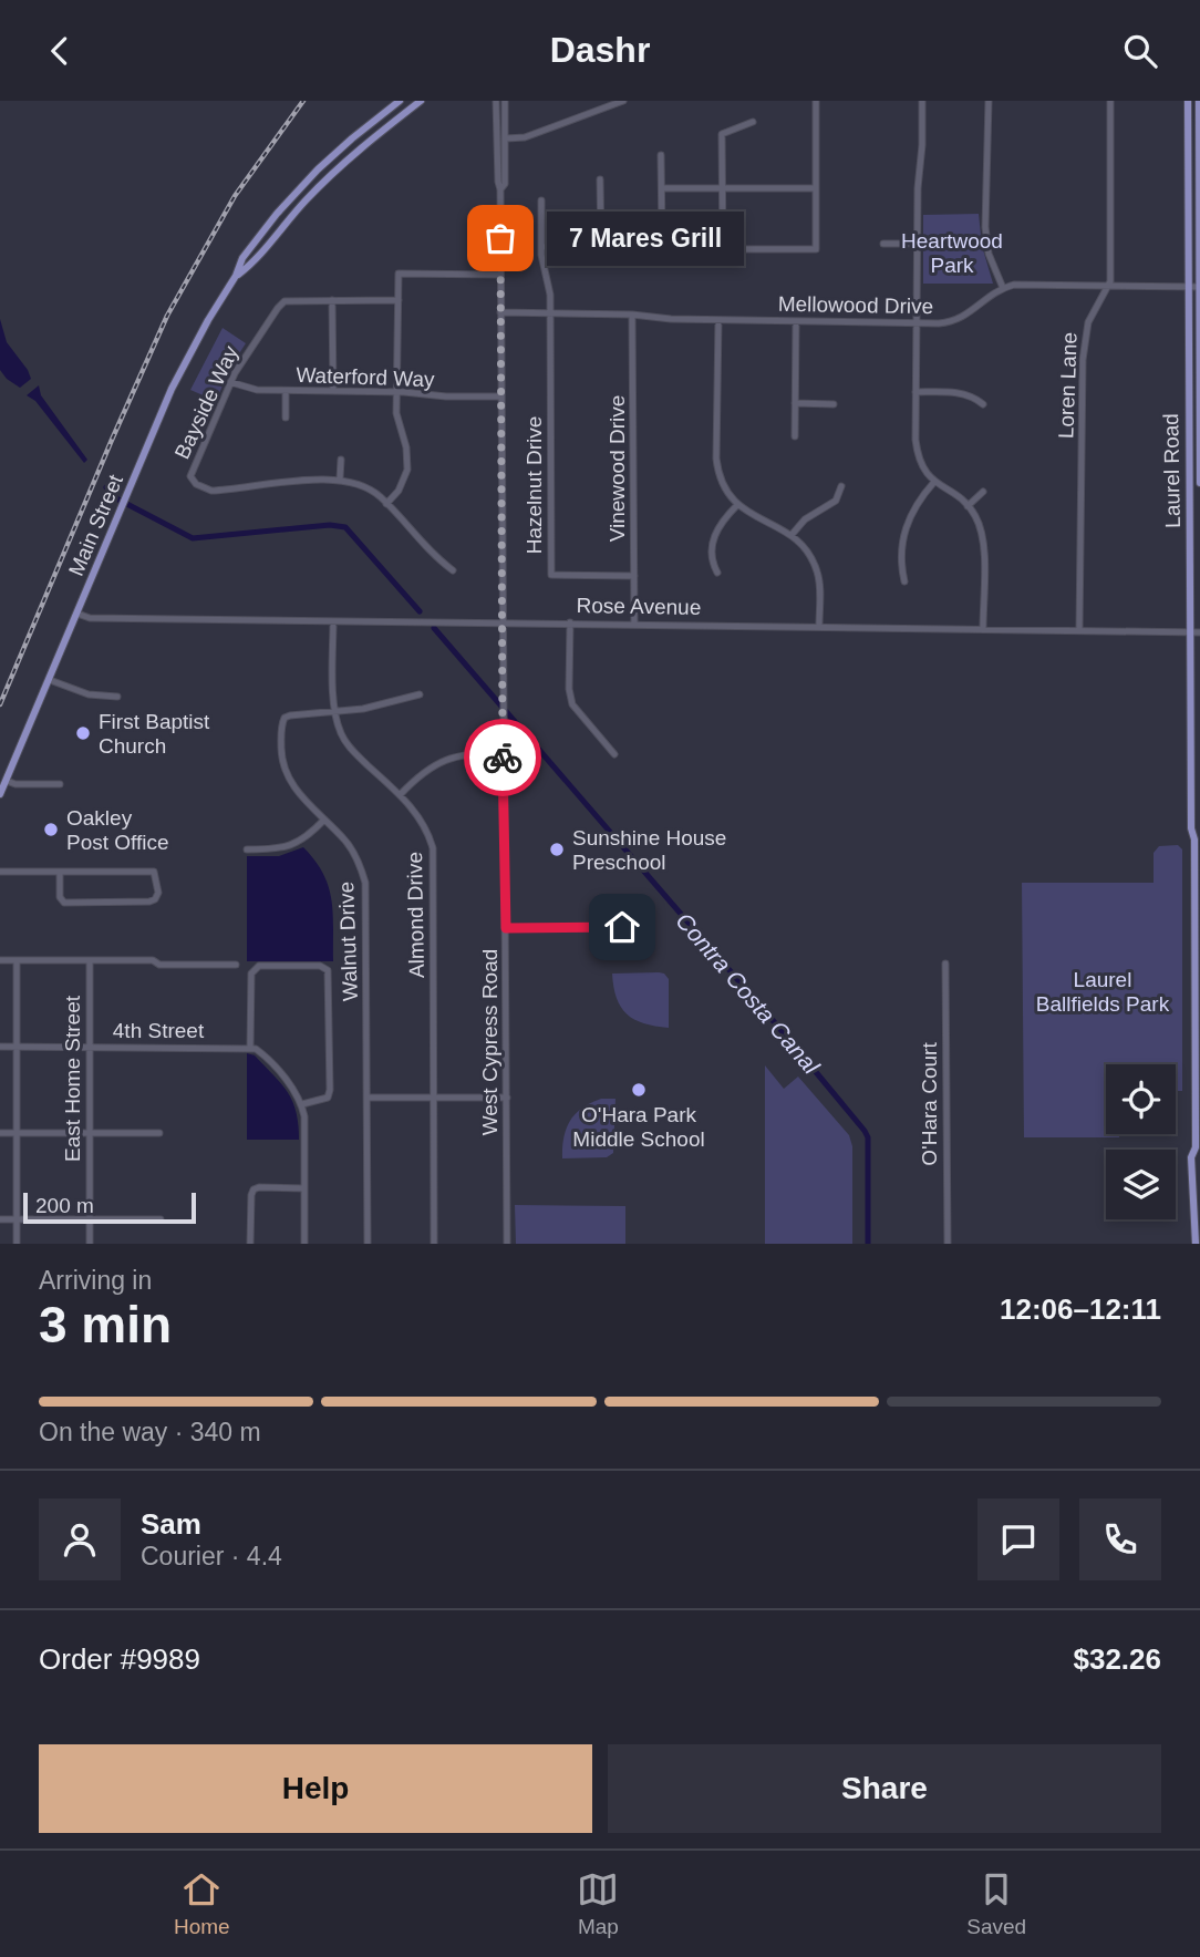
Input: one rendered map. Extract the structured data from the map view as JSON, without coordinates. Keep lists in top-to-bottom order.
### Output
{
  "streets": {
    "main road": ["Laurel Road", "Main Street"],
    "street": [
      "Mellowood Drive",
      "Waterford Way",
      "Loren Lane",
      "Bayside Way",
      "Vinewood Drive",
      "Hazelnut Drive",
      "Rose Avenue",
      "Almond Drive",
      "Walnut Drive",
      "4th Street",
      "West Cypress Road",
      "East Home Street",
      "O'Hara Court"
    ]
  },
  "crossings": [
    ["Mellowood Drive", "Vinewood Drive"],
    ["Mellowood Drive", "Hazelnut Drive"],
    ["Mellowood Drive", "West Cypress Road"],
    ["Waterford Way", "Bayside Way"],
    ["Waterford Way", "West Cypress Road"],
    ["Loren Lane", "Rose Avenue"],
    ["Vinewood Drive", "Hazelnut Drive"],
    ["Vinewood Drive", "Rose Avenue"],
    ["Laurel Road", "Rose Avenue"],
    ["Main Street", "Rose Avenue"],
    ["Rose Avenue", "Almond Drive"],
    ["Rose Avenue", "West Cypress Road"],
    ["Almond Drive", "Walnut Drive"],
    ["4th Street", "East Home Street"]
  ],
  "water": ["Contra Costa Canal"],
  "parks": ["Heartwood Park", "Laurel Ballfields Park"],
  "places": [
    "7 Mares Grill",
    "First Baptist Church",
    "Oakley Post Office",
    "Sunshine House Preschool",
    "O'Hara Park Middle School"
  ],
  "scale_bar": "200 m",
  "page": {
    "header": "Dashr",
    "bubble": "7 Mares Grill",
    "scale": "200 m",
    "heading": ["3 min", "Arriving in", "12:06–12:11"],
    "panel": [
      "Sam",
      "Courier · 4.4",
      "Order #9989",
      "$32.26"
    ],
    "bar": "On the way · 340 m",
    "buttons": ["Help", "Share"],
    "tabs": ["Home", "Map", "Saved"]
  }
}
